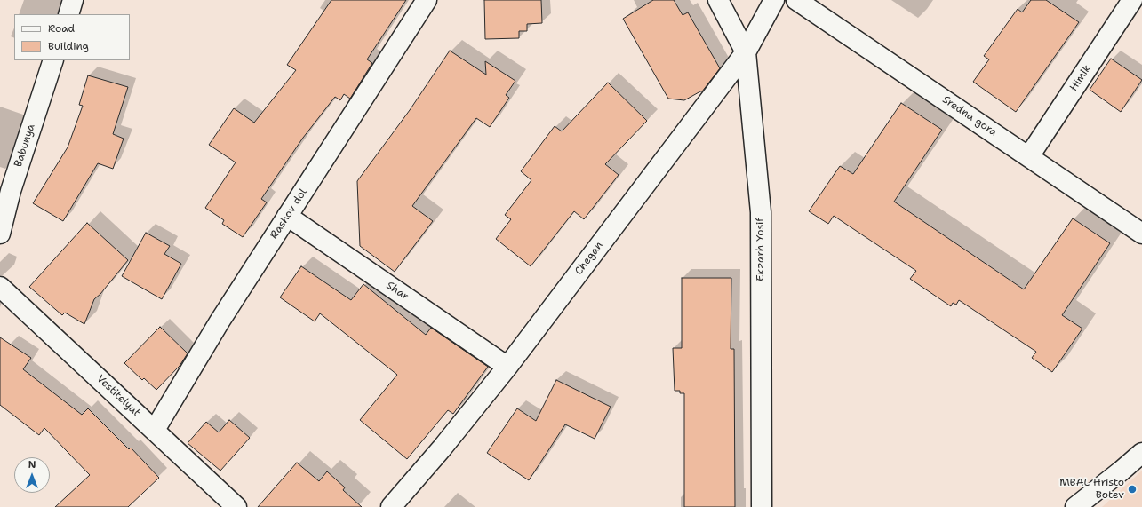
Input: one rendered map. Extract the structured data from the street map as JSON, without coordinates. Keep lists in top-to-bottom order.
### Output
{
  "streets": {
    "street": [
      "Himik",
      "Sredna gora",
      "Babunya",
      "Rashov dol",
      "Ekzarh Yosif",
      "Chegan",
      "Shar",
      "Vestitelyat"
    ]
  },
  "crossings": [
    ["Himik", "Sredna gora"],
    ["Rashov dol", "Shar"],
    ["Rashov dol", "Vestitelyat"],
    ["Ekzarh Yosif", "Chegan"],
    ["Chegan", "Shar"]
  ],
  "places": ["MBAL Hristo Botev"],
  "legend": ["Road", "Building"],
  "north": "top"
}
